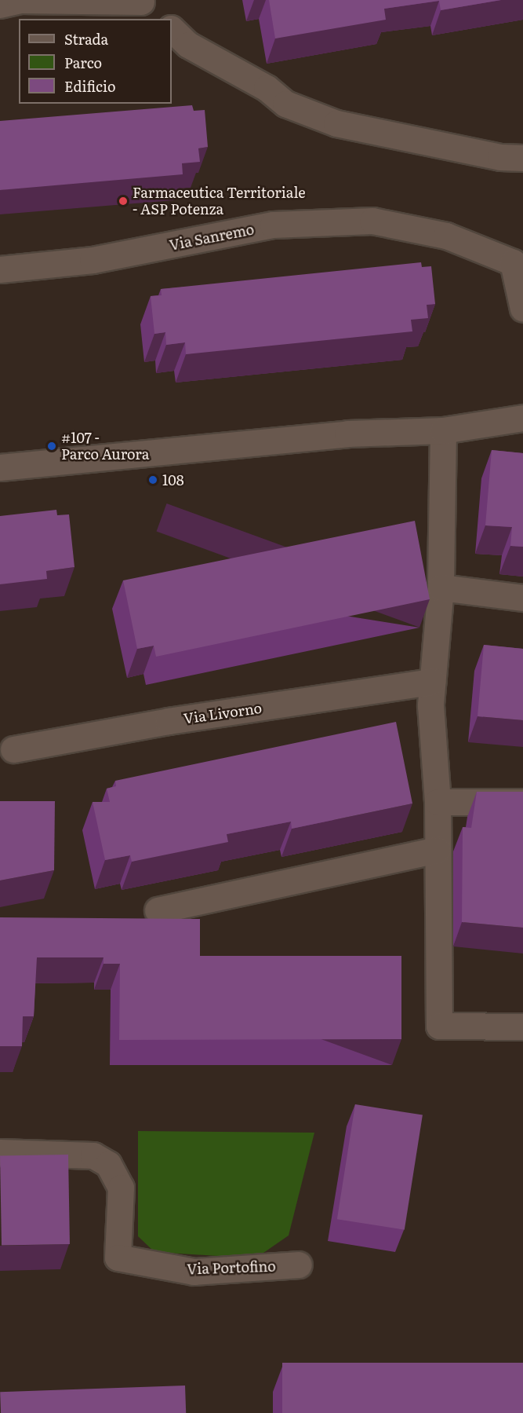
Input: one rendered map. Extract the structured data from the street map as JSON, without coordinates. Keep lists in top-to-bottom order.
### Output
{
  "streets": {
    "street": ["Via Sanremo", "Via Livorno", "Via Portofino"]
  },
  "places": ["Farmaceutica Territoriale - ASP Potenza", "#107 - Parco Aurora", "108"],
  "legend": ["Strada", "Parco", "Edificio"]
}
